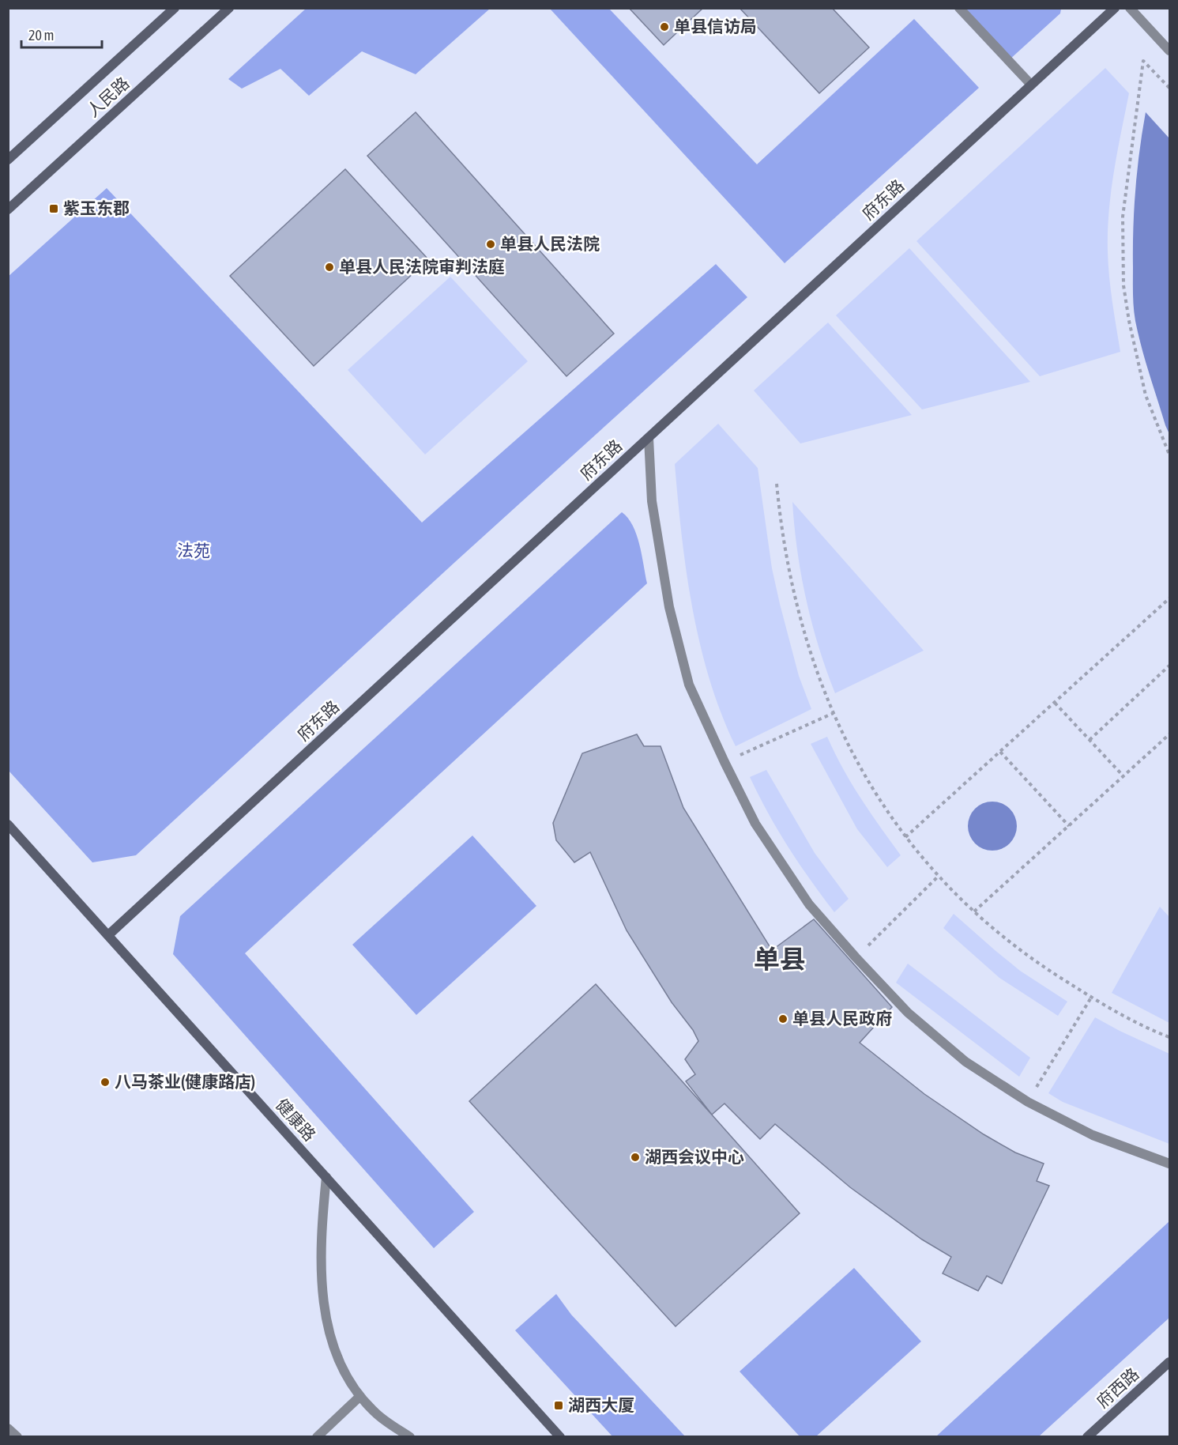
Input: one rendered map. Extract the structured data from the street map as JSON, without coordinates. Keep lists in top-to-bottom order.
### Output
{
  "streets": {
    "street": [
      "人民路",
      "府东路",
      "健康路",
      "府西路"
    ]
  },
  "crossings": [
    ["府东路", "健康路"]
  ],
  "districts": ["单县"],
  "parks": ["法苑"],
  "places": {
    "other": [
      "单县信访局",
      "单县人民法院",
      "单县人民法院审判法庭",
      "单县人民政府",
      "八马茶业(健康路店)",
      "湖西会议中心"
    ],
    "transit": ["紫玉东郡", "湖西大厦"]
  },
  "scale_bar": "20 m"
}
